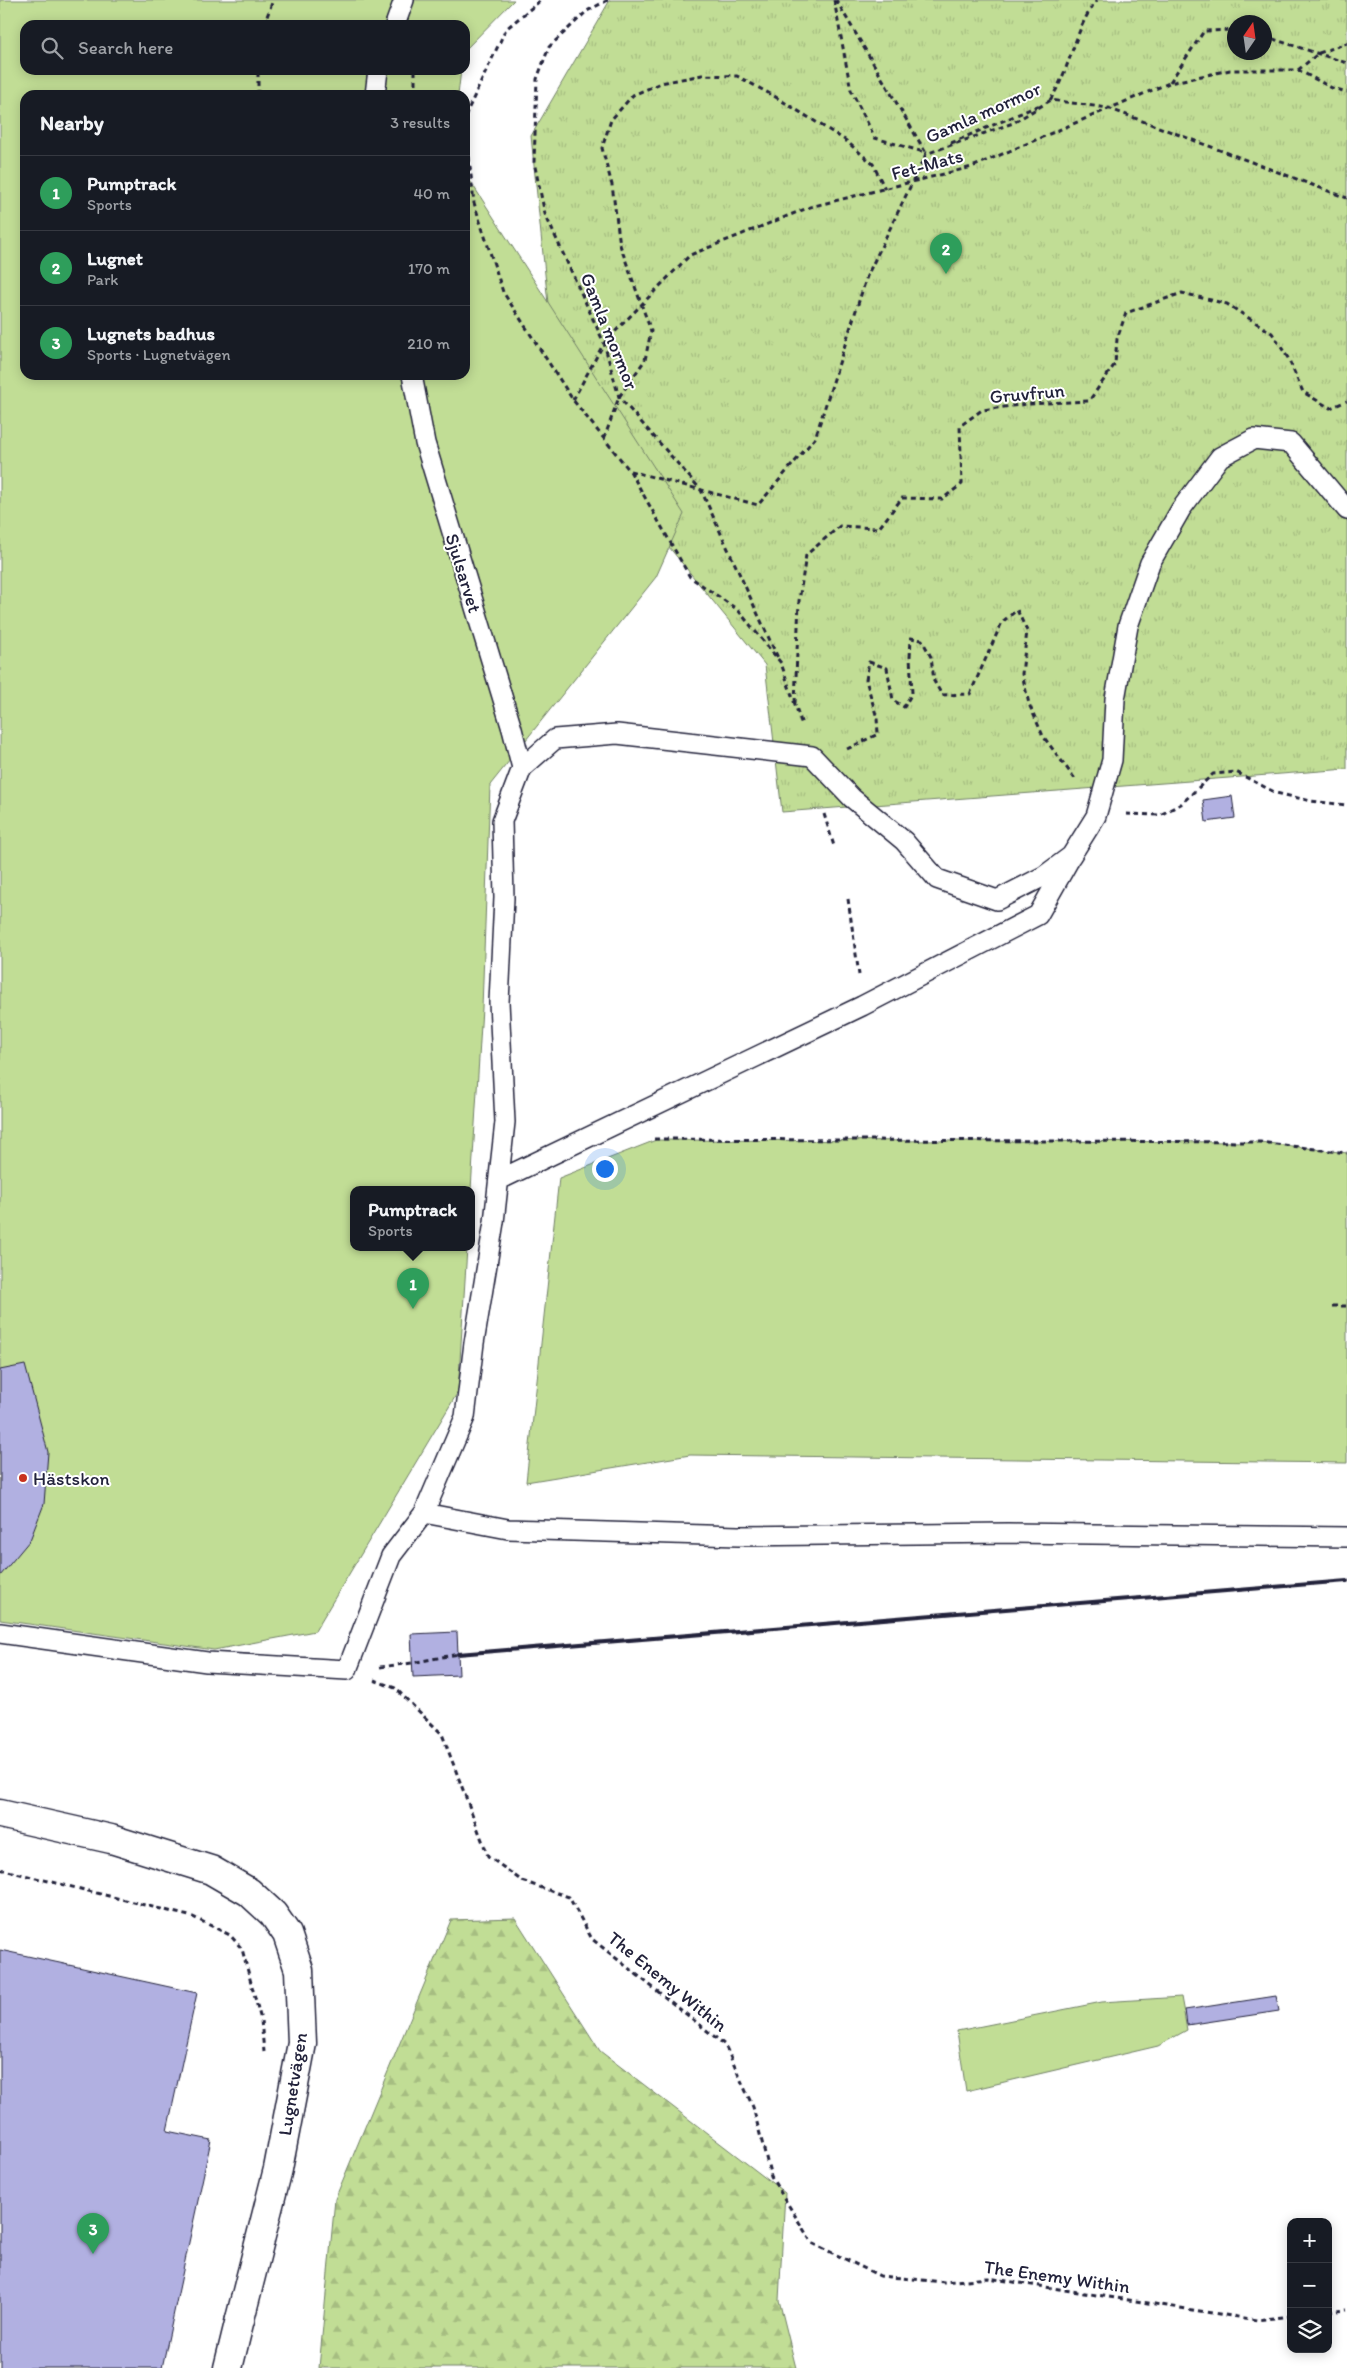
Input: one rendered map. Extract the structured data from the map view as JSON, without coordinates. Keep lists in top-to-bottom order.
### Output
{
  "streets": {
    "street": ["Lugnetvägen"],
    "lane": ["Sjulsarvet"],
    "path": [
      "Gamla mormor",
      "Fet-Mats",
      "Gruvfrun",
      "The Enemy Within"
    ]
  },
  "crossings": [
    ["Gamla mormor", "Fet-Mats"]
  ],
  "places": ["Hästskon"],
  "north": "top",
  "page": {
    "search": "Search here",
    "heading": ["Nearby", "3 results"],
    "list": [
      {
        "mark": "1",
        "name": "Pumptrack",
        "note": "Sports",
        "value": "40 m"
      },
      {
        "mark": "2",
        "name": "Lugnet",
        "note": "Park",
        "value": "170 m"
      },
      {
        "mark": "3",
        "name": "Lugnets badhus",
        "note": "Sports · Lugnetvägen",
        "value": "210 m"
      }
    ],
    "pins": ["2", "1", "3"],
    "popup": ["Pumptrack", "Sports"],
    "map_buttons": ["+", "−"]
  }
}
